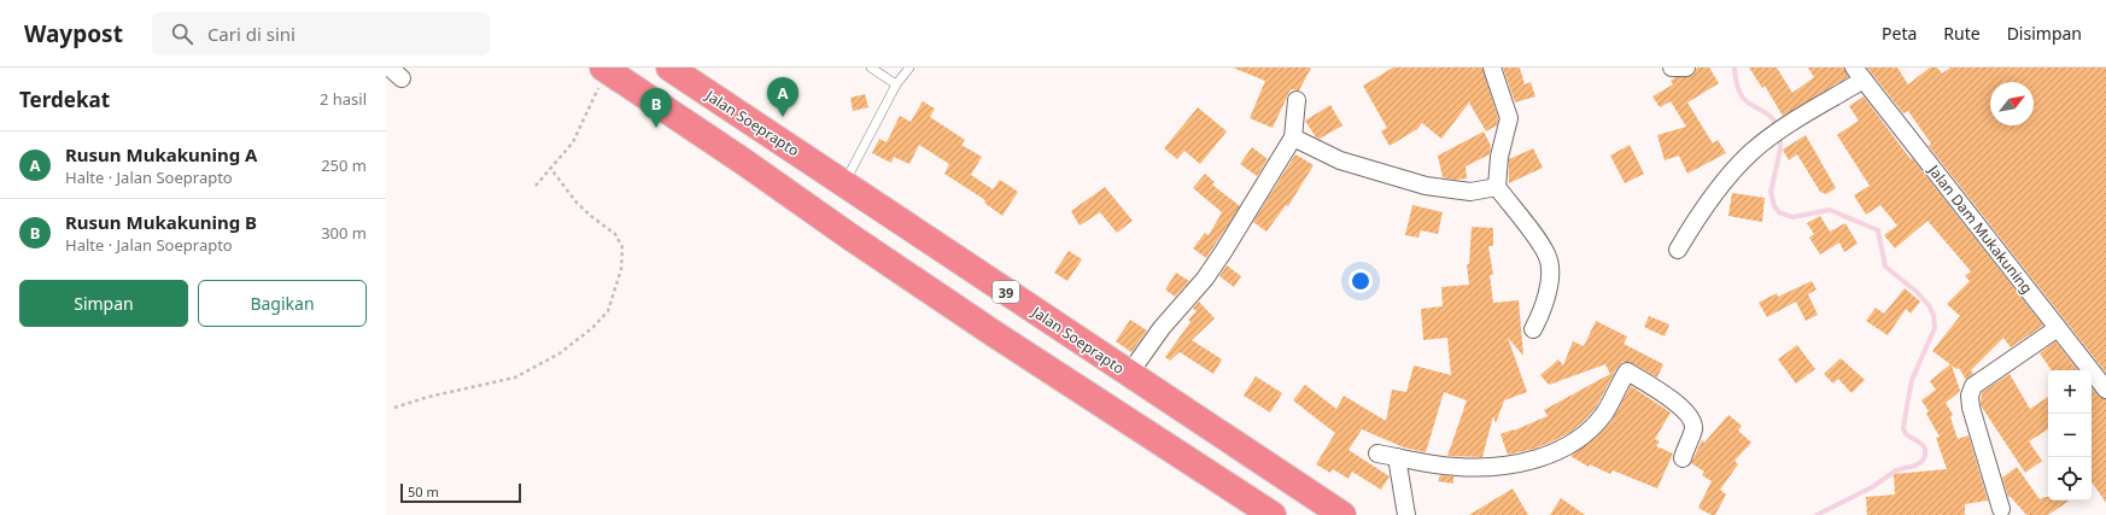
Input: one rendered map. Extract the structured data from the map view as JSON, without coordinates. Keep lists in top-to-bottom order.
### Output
{
  "streets": {
    "highway": ["Jalan Soeprapto", "39"],
    "street": ["Jalan Dam Mukakuning"]
  },
  "scale_bar": "50 m",
  "north": "top right",
  "page": {
    "header": "Waypost",
    "search": "Cari di sini",
    "nav": ["Peta", "Rute", "Disimpan"],
    "heading": ["Terdekat", "2 hasil"],
    "pins": ["A", "B"],
    "list": [
      {
        "mark": "A",
        "name": "Rusun Mukakuning A",
        "note": "Halte · Jalan Soeprapto",
        "value": "250 m"
      },
      {
        "mark": "B",
        "name": "Rusun Mukakuning B",
        "note": "Halte · Jalan Soeprapto",
        "value": "300 m"
      }
    ],
    "buttons": ["Simpan", "Bagikan"],
    "map_buttons": ["+", "−"],
    "scale": "50 m"
  }
}
